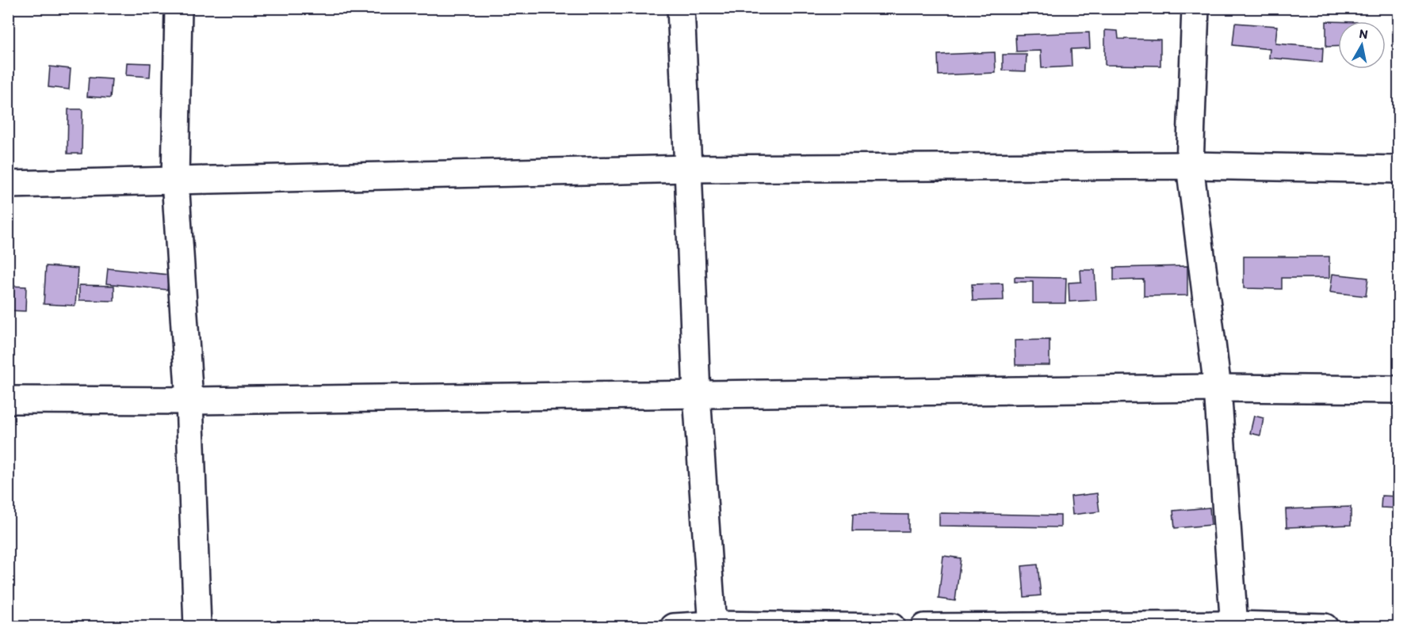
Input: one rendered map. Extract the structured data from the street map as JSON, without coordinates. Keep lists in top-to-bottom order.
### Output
{
  "north": "top"
}
